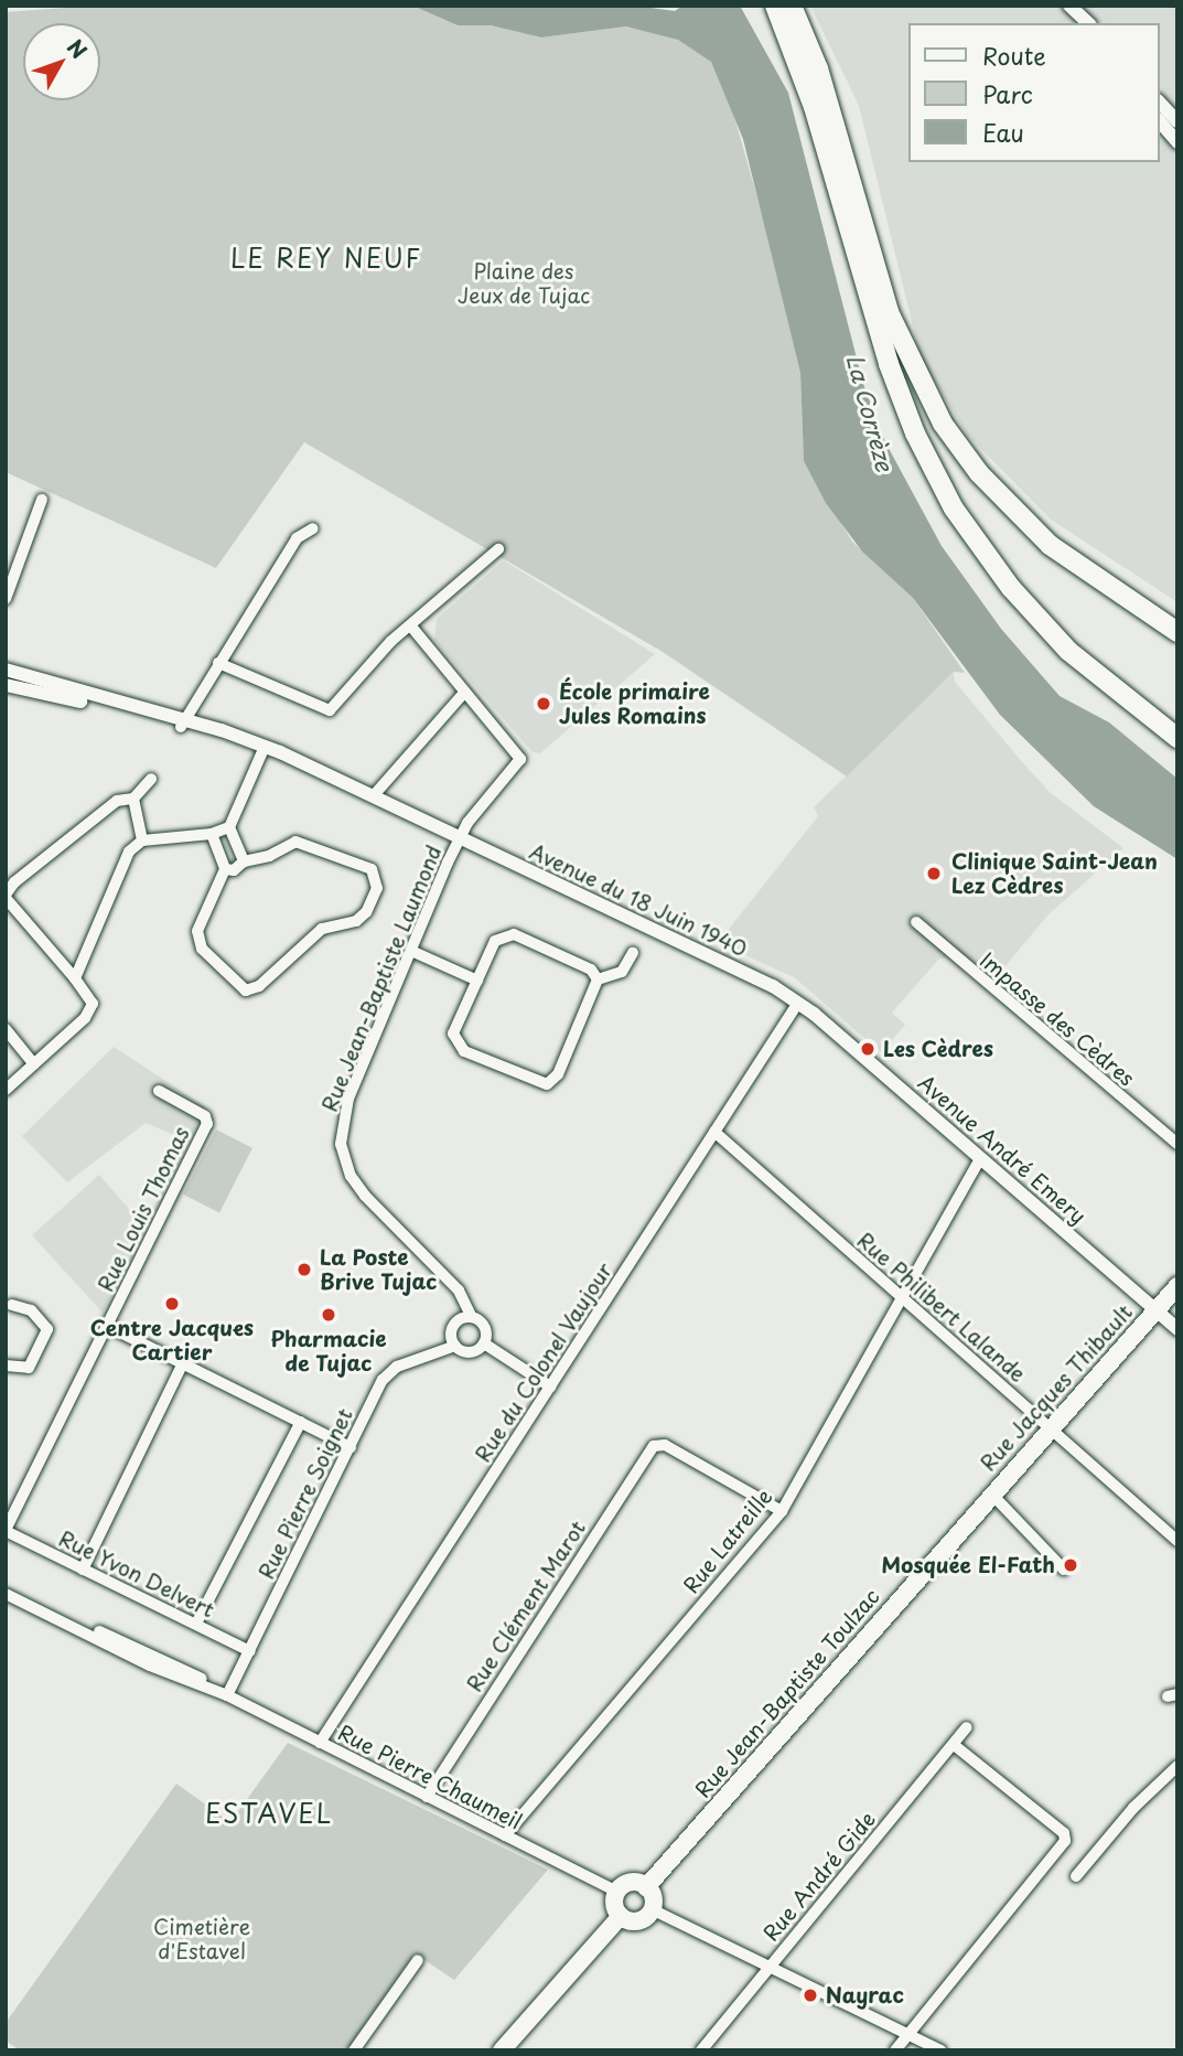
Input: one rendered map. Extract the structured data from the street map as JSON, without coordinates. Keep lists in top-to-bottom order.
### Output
{
  "streets": {
    "main road": ["Rue Jacques Thibault", "Rue Jean-Baptiste Toulzac"],
    "street": [
      "Avenue du 18 Juin 1940",
      "Rue Jean-Baptiste Laumond",
      "Impasse des Cèdres",
      "Avenue André Emery",
      "Rue Louis Thomas",
      "Rue Philibert Lalande",
      "Rue du Colonel Vaujour",
      "Rue Pierre Soignet",
      "Rue Latreille",
      "Rue Yvon Delvert",
      "Rue Clément Marot",
      "Rue Pierre Chaumeil",
      "Rue André Gide"
    ]
  },
  "crossings": [
    ["Avenue du 18 Juin 1940", "Rue Jean-Baptiste Laumond"],
    ["Avenue du 18 Juin 1940", "Avenue André Emery"],
    ["Avenue du 18 Juin 1940", "Rue du Colonel Vaujour"],
    ["Rue Jean-Baptiste Laumond", "Rue Pierre Soignet"],
    ["Avenue André Emery", "Rue du Colonel Vaujour"],
    ["Avenue André Emery", "Rue Jacques Thibault"],
    ["Avenue André Emery", "Rue Latreille"],
    ["Rue Louis Thomas", "Rue Yvon Delvert"],
    ["Rue Philibert Lalande", "Rue du Colonel Vaujour"],
    ["Rue Philibert Lalande", "Rue Jacques Thibault"],
    ["Rue Philibert Lalande", "Rue Latreille"],
    ["Rue du Colonel Vaujour", "Rue Pierre Chaumeil"],
    ["Rue Jacques Thibault", "Rue Jean-Baptiste Toulzac"],
    ["Rue Pierre Soignet", "Rue Yvon Delvert"],
    ["Rue Pierre Soignet", "Rue Pierre Chaumeil"],
    ["Rue Latreille", "Rue Clément Marot"],
    ["Rue Latreille", "Rue Pierre Chaumeil"],
    ["Rue Clément Marot", "Rue Pierre Chaumeil"],
    ["Rue Jean-Baptiste Toulzac", "Rue Pierre Chaumeil"]
  ],
  "districts": ["LE REY NEUF", "ESTAVEL"],
  "water": ["La Corrèze"],
  "parks": ["Plaine des Jeux de Tujac", "Cimetière d'Estavel"],
  "places": [
    "École primaire Jules Romains",
    "Clinique Saint-Jean Lez Cèdres",
    "Les Cèdres",
    "La Poste Brive Tujac",
    "Centre Jacques Cartier",
    "Pharmacie de Tujac",
    "Mosquée El-Fath",
    "Nayrac"
  ],
  "legend": ["Route", "Parc", "Eau"],
  "north": "top right"
}
